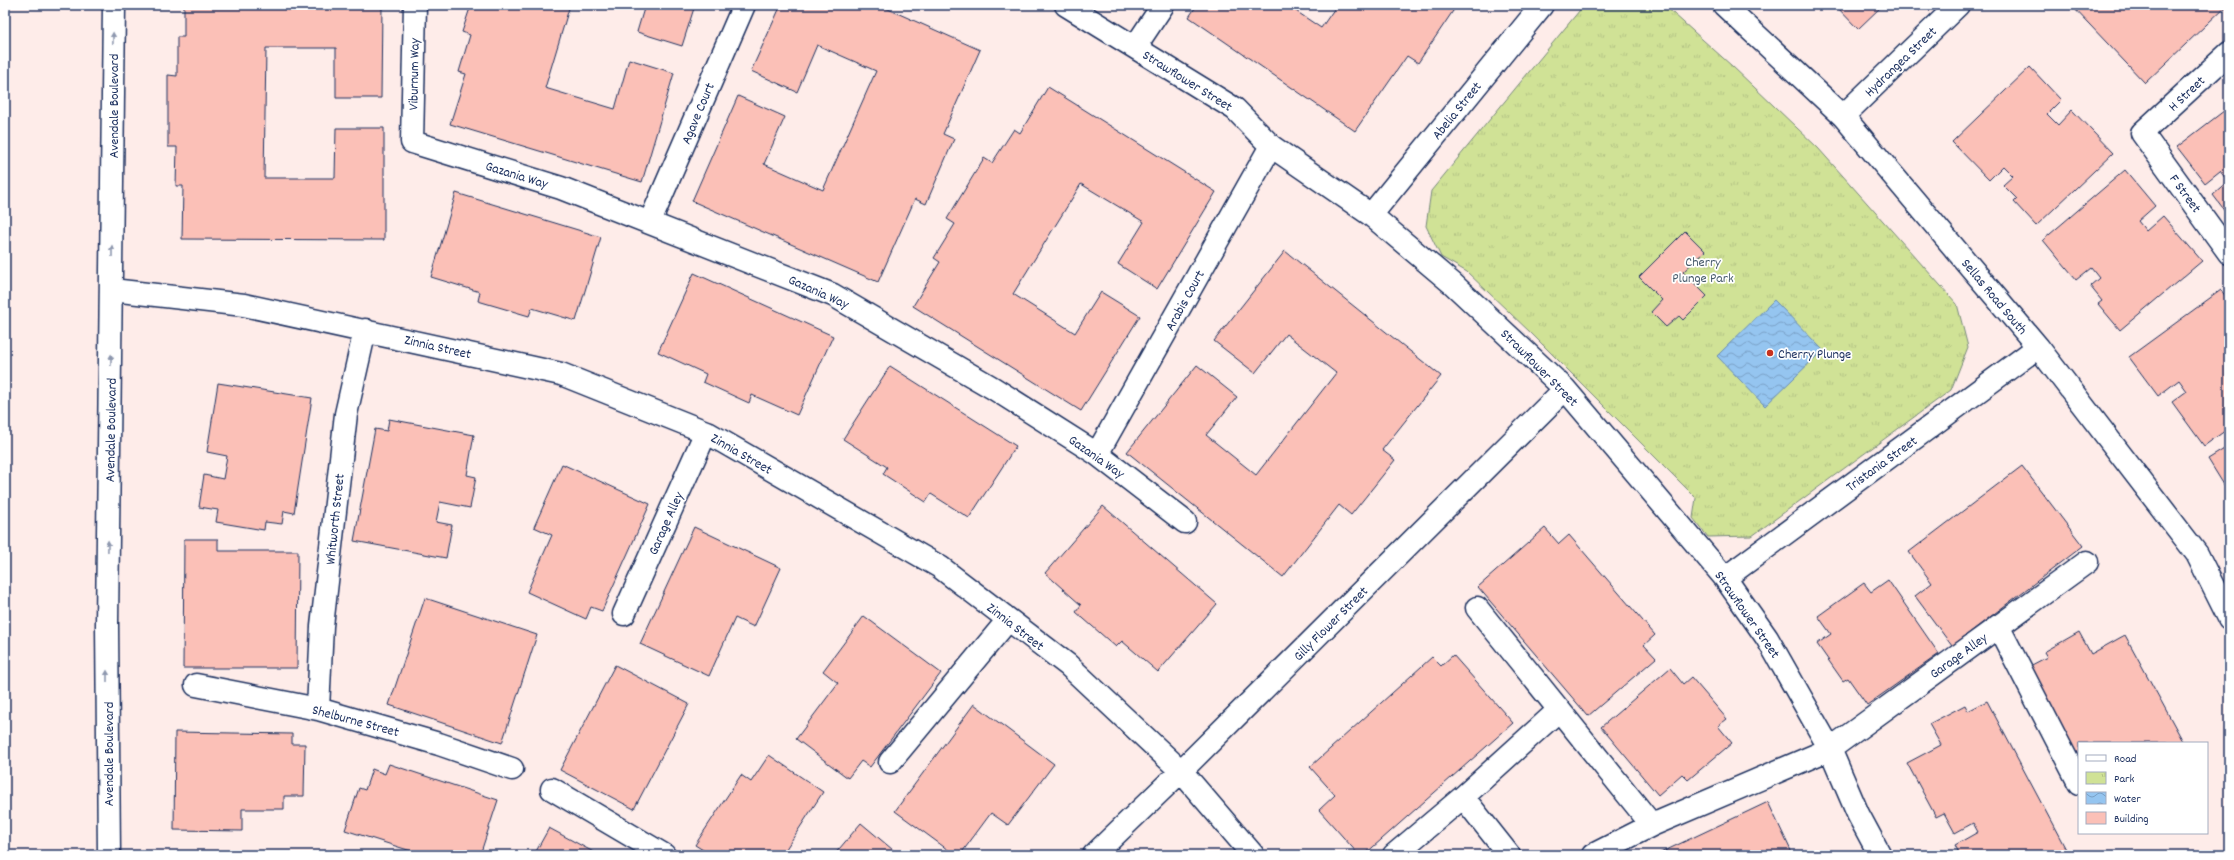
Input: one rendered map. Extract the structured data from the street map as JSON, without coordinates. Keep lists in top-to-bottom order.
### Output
{
  "streets": {
    "street": [
      "Hydrangea Street",
      "Viburnum Way",
      "Strawflower Street",
      "H Street",
      "Avendale Boulevard",
      "Abelia Street",
      "Agave Court",
      "Gazania Way",
      "F Street",
      "Sellas Road South",
      "Arabis Court",
      "Zinnia Street",
      "Tristania Street",
      "Whitworth Street",
      "Garage Alley",
      "Gilly Flower Street",
      "Shelburne Street"
    ]
  },
  "crossings": [
    ["Hydrangea Street", "Sellas Road South"],
    ["Viburnum Way", "Gazania Way"],
    ["Strawflower Street", "Abelia Street"],
    ["Strawflower Street", "Arabis Court"],
    ["Strawflower Street", "Tristania Street"],
    ["Strawflower Street", "Garage Alley"],
    ["Strawflower Street", "Gilly Flower Street"],
    ["H Street", "F Street"],
    ["Avendale Boulevard", "Zinnia Street"],
    ["Agave Court", "Gazania Way"],
    ["Gazania Way", "Arabis Court"],
    ["Sellas Road South", "Tristania Street"],
    ["Zinnia Street", "Whitworth Street"],
    ["Zinnia Street", "Garage Alley"],
    ["Zinnia Street", "Gilly Flower Street"],
    ["Whitworth Street", "Shelburne Street"]
  ],
  "one_way": ["Avendale Boulevard"],
  "parks": ["Cherry Plunge Park"],
  "places": ["Cherry Plunge"],
  "legend": [
    "Road",
    "Park",
    "Water",
    "Building"
  ]
}
